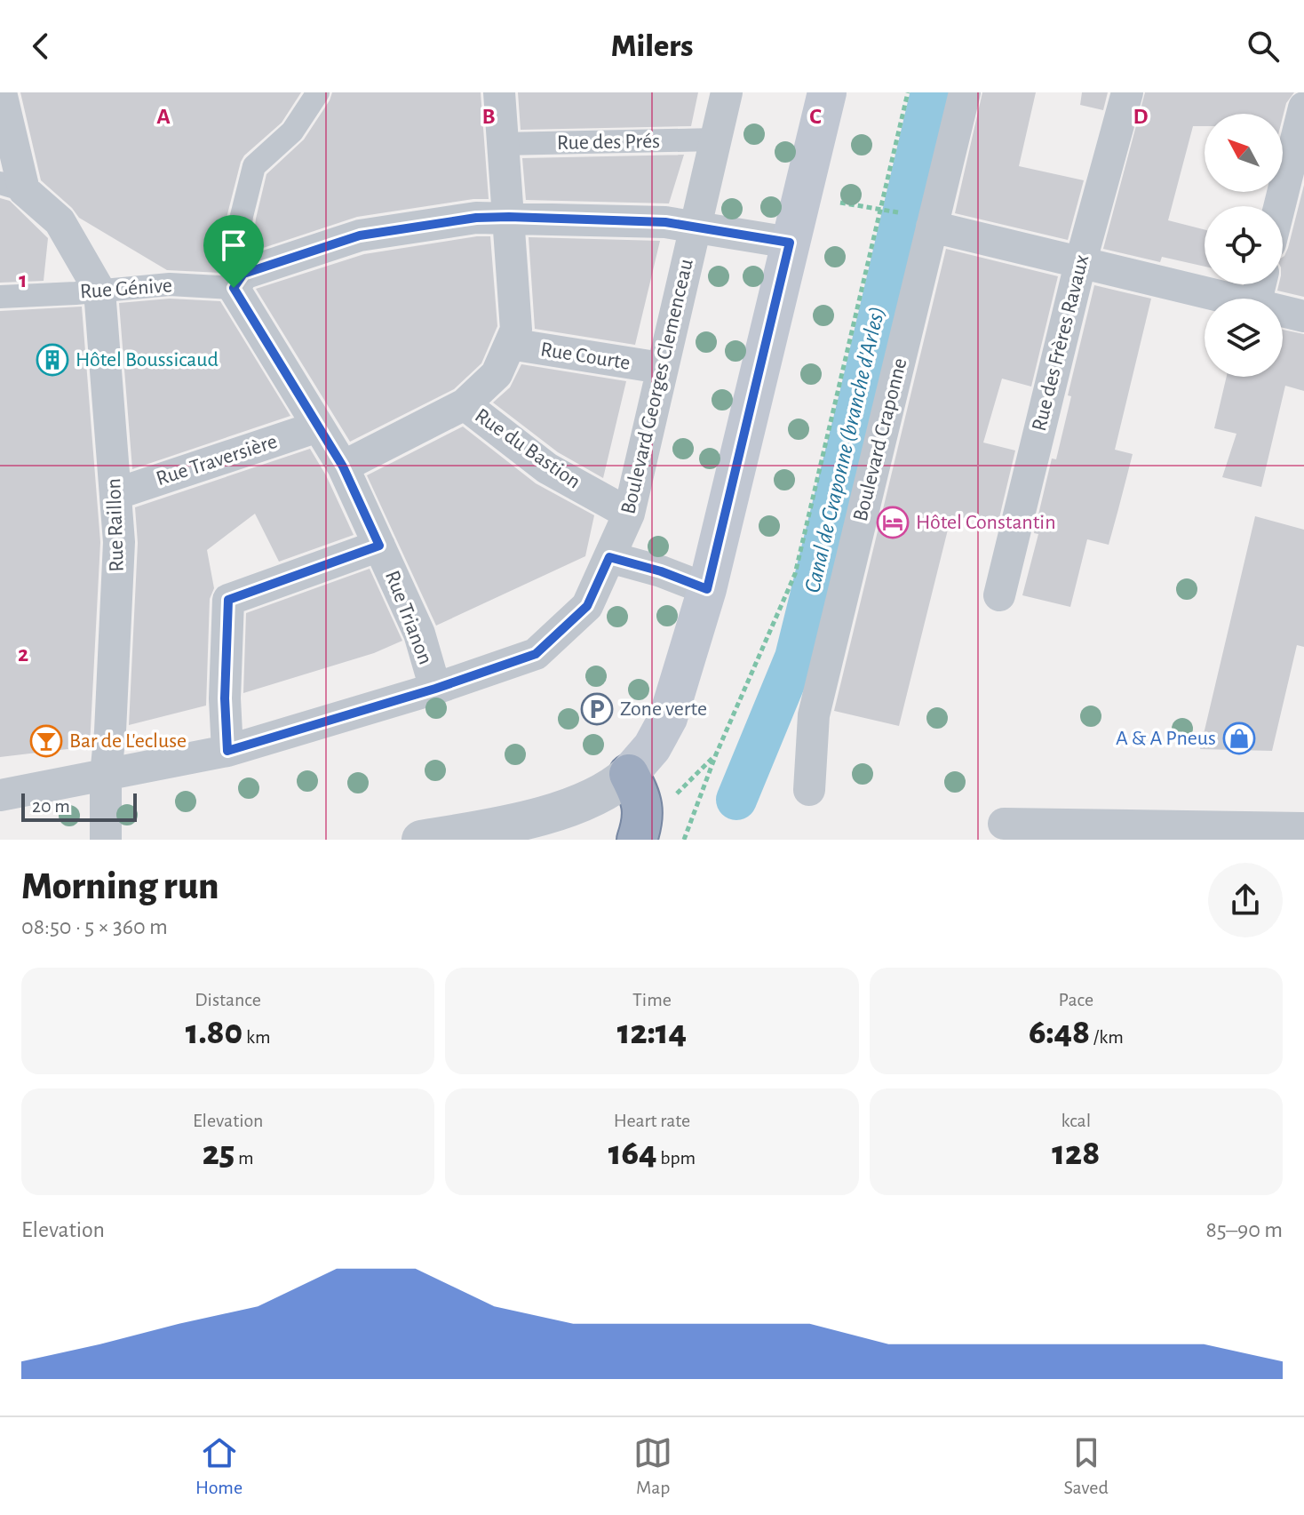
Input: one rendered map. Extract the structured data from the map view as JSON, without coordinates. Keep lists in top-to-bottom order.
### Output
{
  "streets": {
    "street": [
      "Rue des Prés",
      "Rue Génive",
      "Rue des Frères Ravaux",
      "Rue Courte",
      "Boulevard Georges Clemenceau",
      "Boulevard Craponne",
      "Rue du Bastion",
      "Rue Traversière",
      "Rue Raillon",
      "Rue Trianon"
    ]
  },
  "crossings": [
    ["Rue des Prés", "Boulevard Georges Clemenceau"],
    ["Rue Génive", "Rue Raillon"],
    ["Rue Génive", "Rue Trianon"],
    ["Rue Courte", "Boulevard Georges Clemenceau"],
    ["Boulevard Georges Clemenceau", "Rue du Bastion"],
    ["Boulevard Georges Clemenceau", "Rue Raillon"],
    ["Boulevard Georges Clemenceau", "Rue Trianon"],
    ["Rue Traversière", "Rue Raillon"],
    ["Rue Traversière", "Rue Trianon"]
  ],
  "water": ["Canal de Craponne (branche d'Arles)"],
  "places": {
    "building": ["Hôtel Boussicaud"],
    "hotel": ["Hôtel Constantin"],
    "parking": ["Zone verte"],
    "shop": ["A & A Pneus"],
    "bar": ["Bar de L'ecluse"]
  },
  "scale_bar": "20 m",
  "north": "top left",
  "page": {
    "header": "Milers",
    "scale": "20 m",
    "heading": ["Morning run", "08:50 · 5 × 360 m"],
    "stats": [
      ["Distance", "1.80 km"],
      ["Time", "12:14"],
      ["Pace", "6:48 /km"],
      ["Elevation", "25 m"],
      ["Heart rate", "164 bpm"],
      ["kcal", "128"]
    ],
    "chart": ["Elevation", "85–90 m"],
    "tabs": ["Home", "Map", "Saved"]
  },
  "grid": {
    "columns": [
      "A",
      "B",
      "C",
      "D"
    ],
    "rows": ["1", "2"]
  }
}
